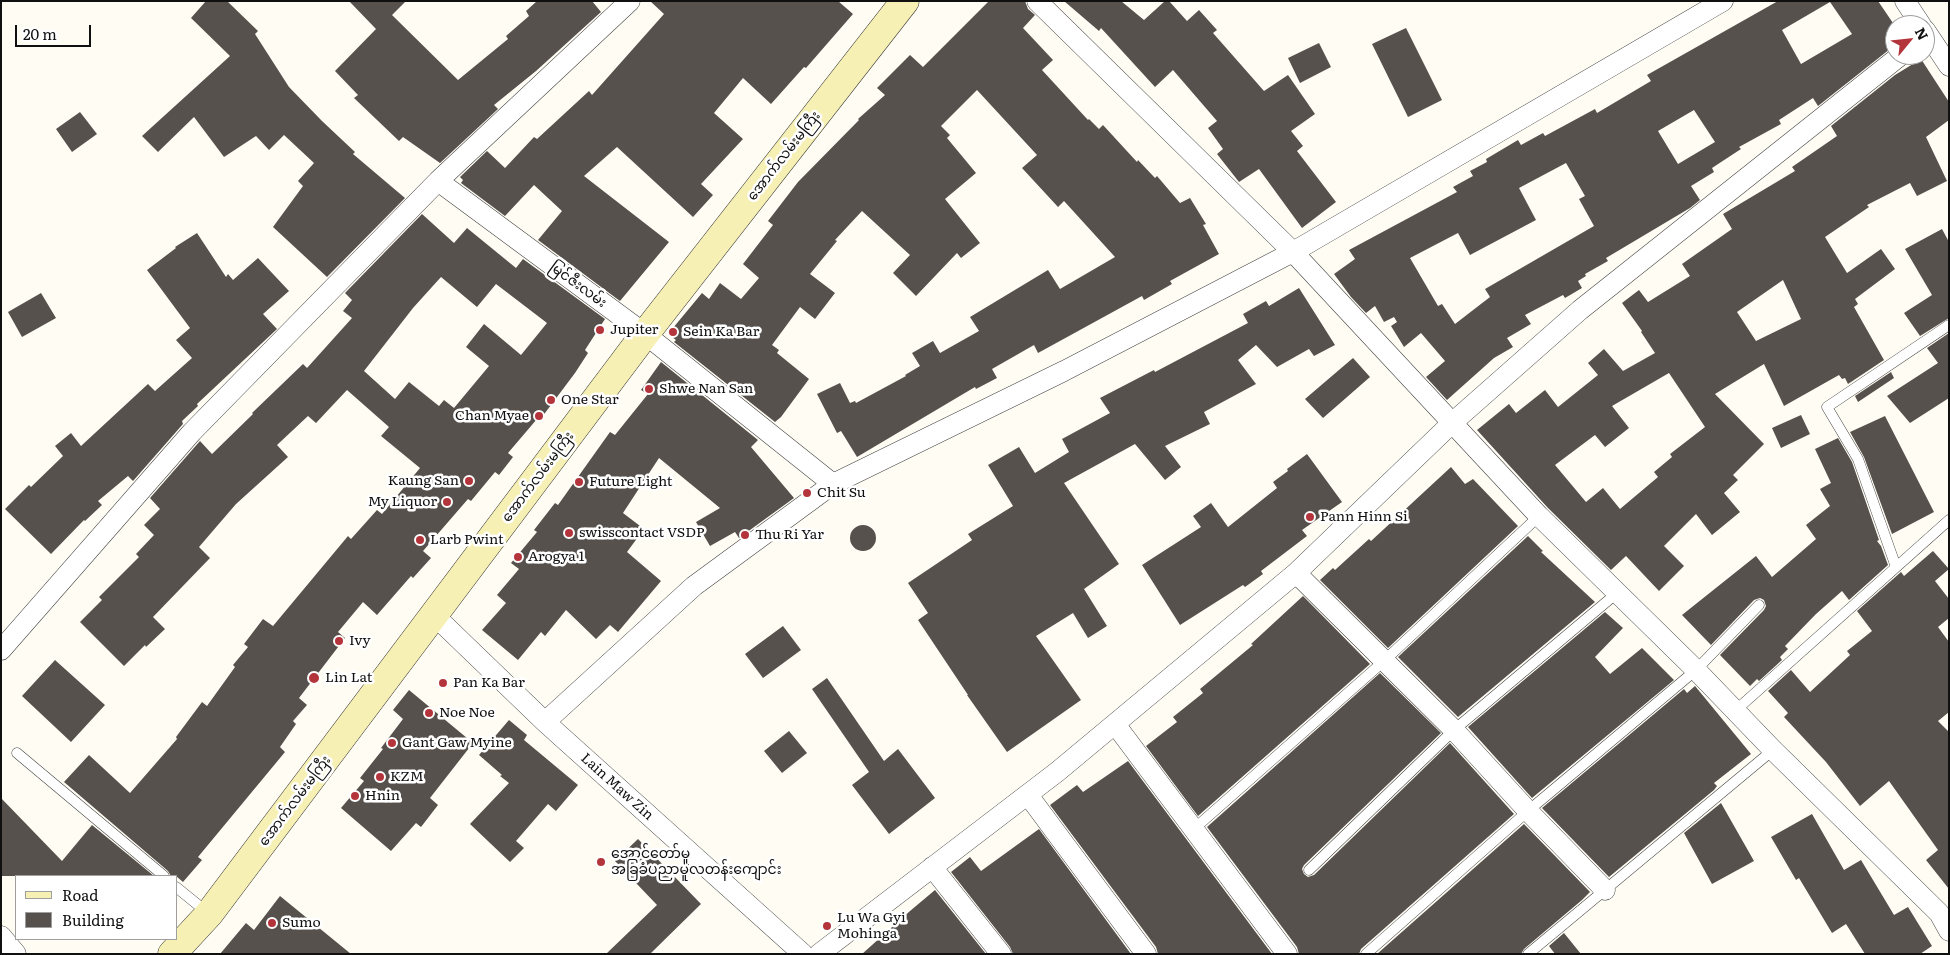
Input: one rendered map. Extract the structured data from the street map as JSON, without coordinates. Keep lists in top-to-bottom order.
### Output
{
  "streets": {
    "main road": ["အောက်လမ်းမကြီး"],
    "street": ["မြင်ဇီးလမ်း", "Lain Maw Zin"]
  },
  "crossings": [
    ["အောက်လမ်းမကြီး", "မြင်ဇီးလမ်း"],
    ["အောက်လမ်းမကြီး", "Lain Maw Zin"]
  ],
  "places": [
    "Jupiter",
    "Sein Ka Bar",
    "Shwe Nan San",
    "One Star",
    "Chan Myae",
    "Kaung San",
    "Future Light",
    "Chit Su",
    "My Liquor",
    "Pann Hinn Si",
    "swisscontact VSDP",
    "Thu Ri Yar",
    "Larb Pwint",
    "Arogya 1",
    "Ivy",
    "Lin Lat",
    "Pan Ka Bar",
    "Noe Noe",
    "Gant Gaw Myine",
    "KZM",
    "Hnin",
    "အောင်တော်မူ အခြခံပညာမူလတန်းကျောင်း",
    "Sumo",
    "Lu Wa Gyi Mohinga"
  ],
  "legend": ["Road", "Building"],
  "scale_bar": "20 m",
  "north": "top right"
}
